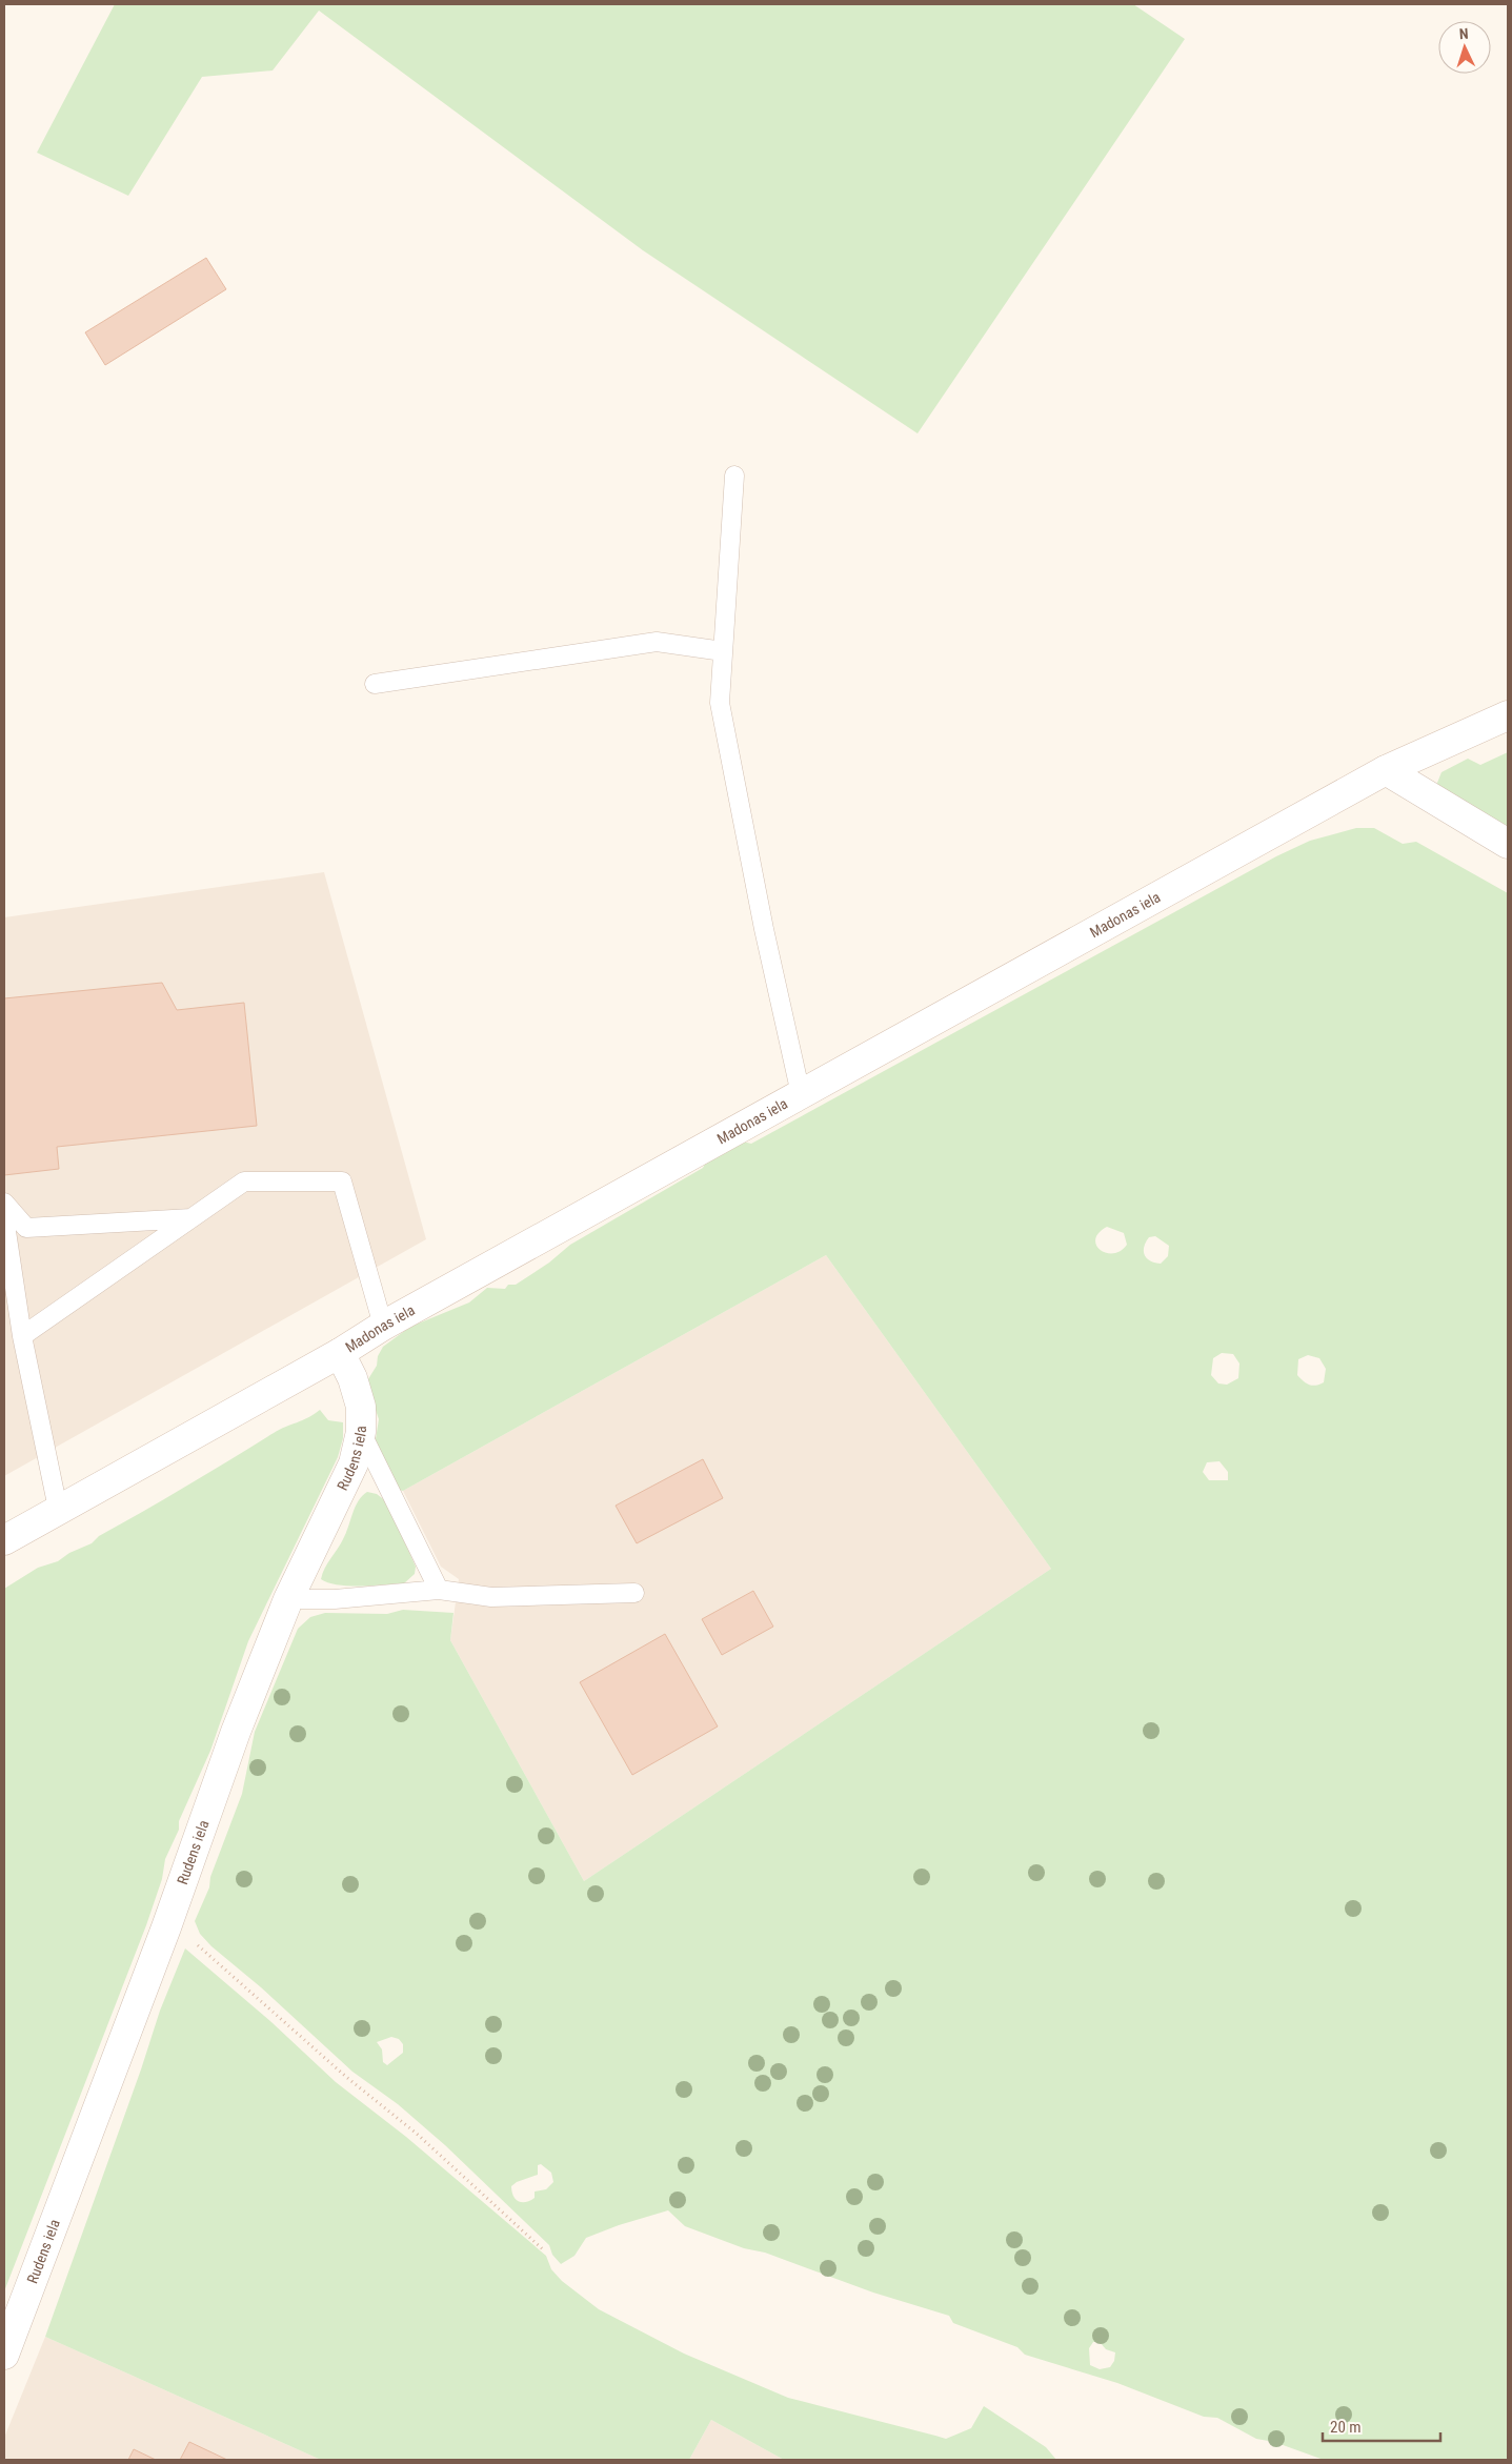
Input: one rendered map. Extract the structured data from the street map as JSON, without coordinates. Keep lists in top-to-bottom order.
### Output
{
  "streets": {
    "main road": ["Madonas iela", "Rudens iela"]
  },
  "crossings": [
    ["Madonas iela", "Rudens iela"]
  ],
  "scale_bar": "20 m",
  "north": "top"
}
